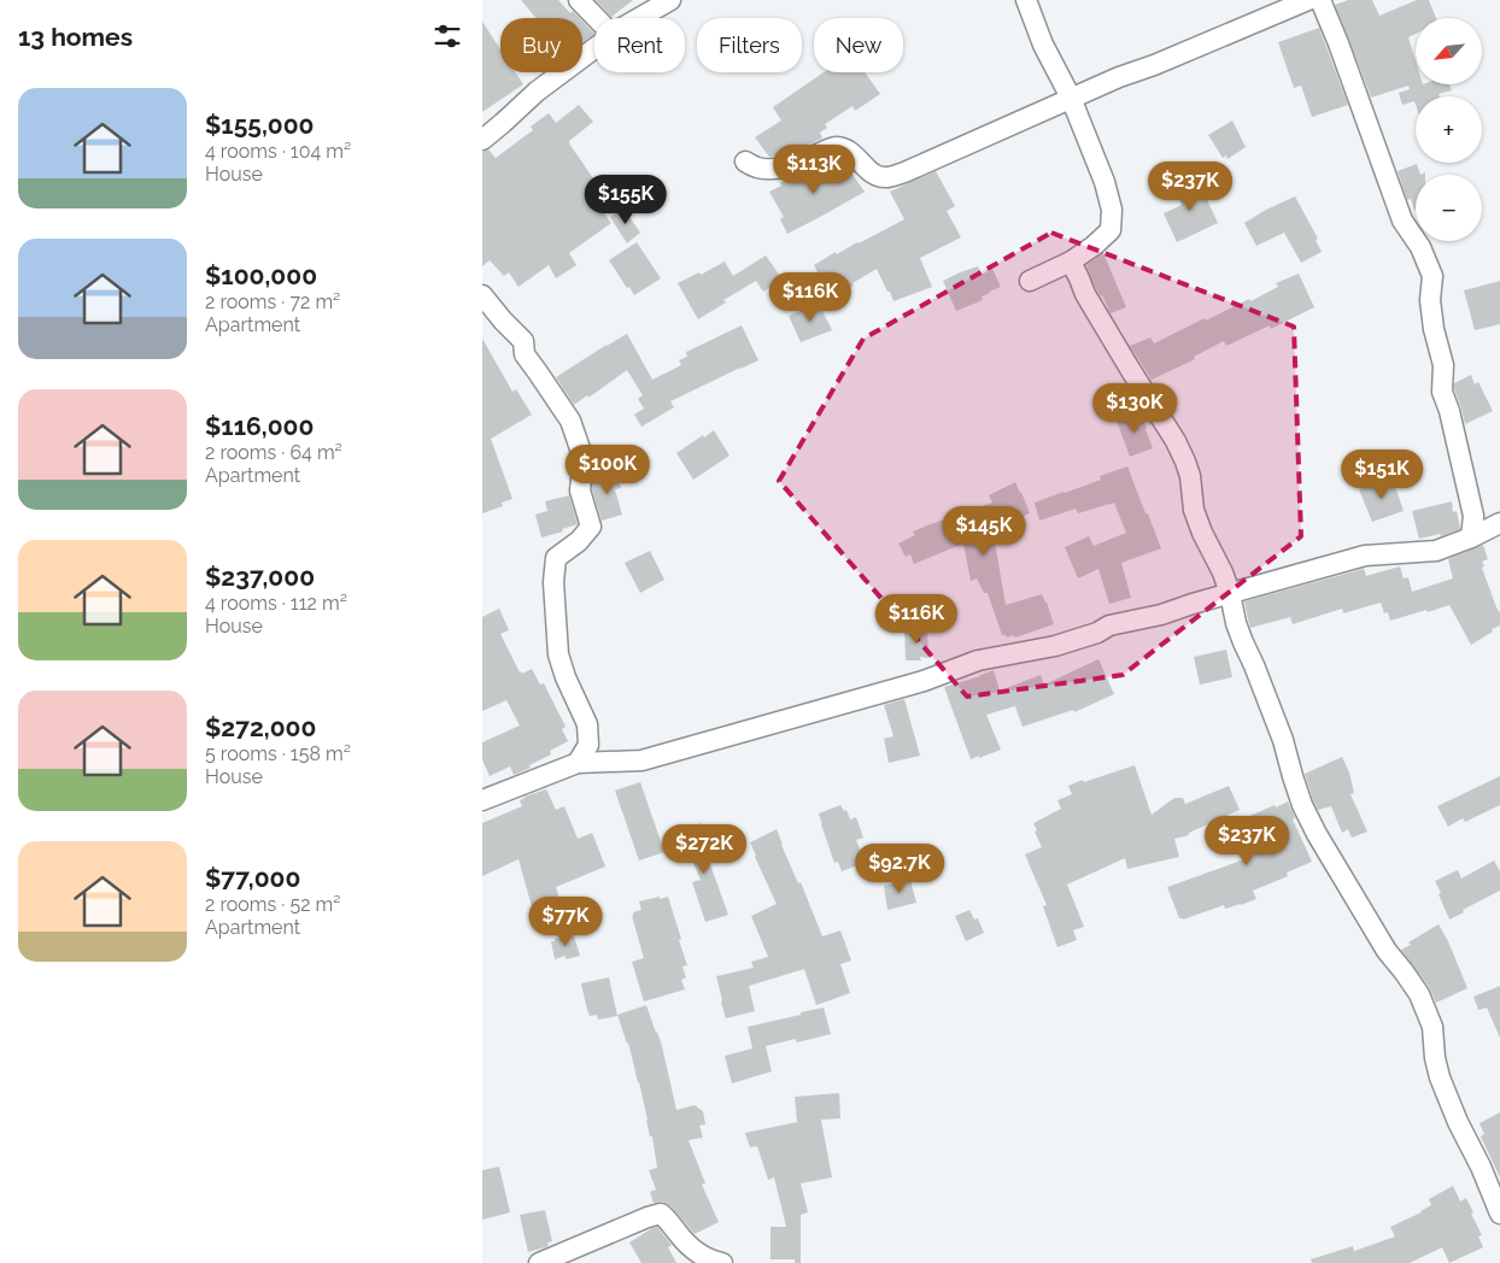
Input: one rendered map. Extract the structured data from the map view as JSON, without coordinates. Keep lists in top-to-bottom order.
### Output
{
  "north": "bottom left",
  "page": {
    "heading": "13 homes",
    "map_buttons": ["+", "−"],
    "chip": [
      "Buy",
      "Rent",
      "Filters",
      "New"
    ],
    "list": [
      {
        "name": "$155,000",
        "note": "4 rooms · 104 m² · House"
      },
      {
        "name": "$100,000",
        "note": "2 rooms · 72 m² · Apartment"
      },
      {
        "name": "$116,000",
        "note": "2 rooms · 64 m² · Apartment"
      },
      {
        "name": "$237,000",
        "note": "4 rooms · 112 m² · House"
      },
      {
        "name": "$272,000",
        "note": "5 rooms · 158 m² · House"
      },
      {
        "name": "$77,000",
        "note": "2 rooms · 52 m² · Apartment"
      }
    ],
    "price": [
      "$113K",
      "$237K",
      "$155K",
      "$116K",
      "$130K",
      "$100K",
      "$151K",
      "$145K",
      "$116K",
      "$237K",
      "$272K",
      "$92.7K",
      "$77K"
    ]
  }
}
